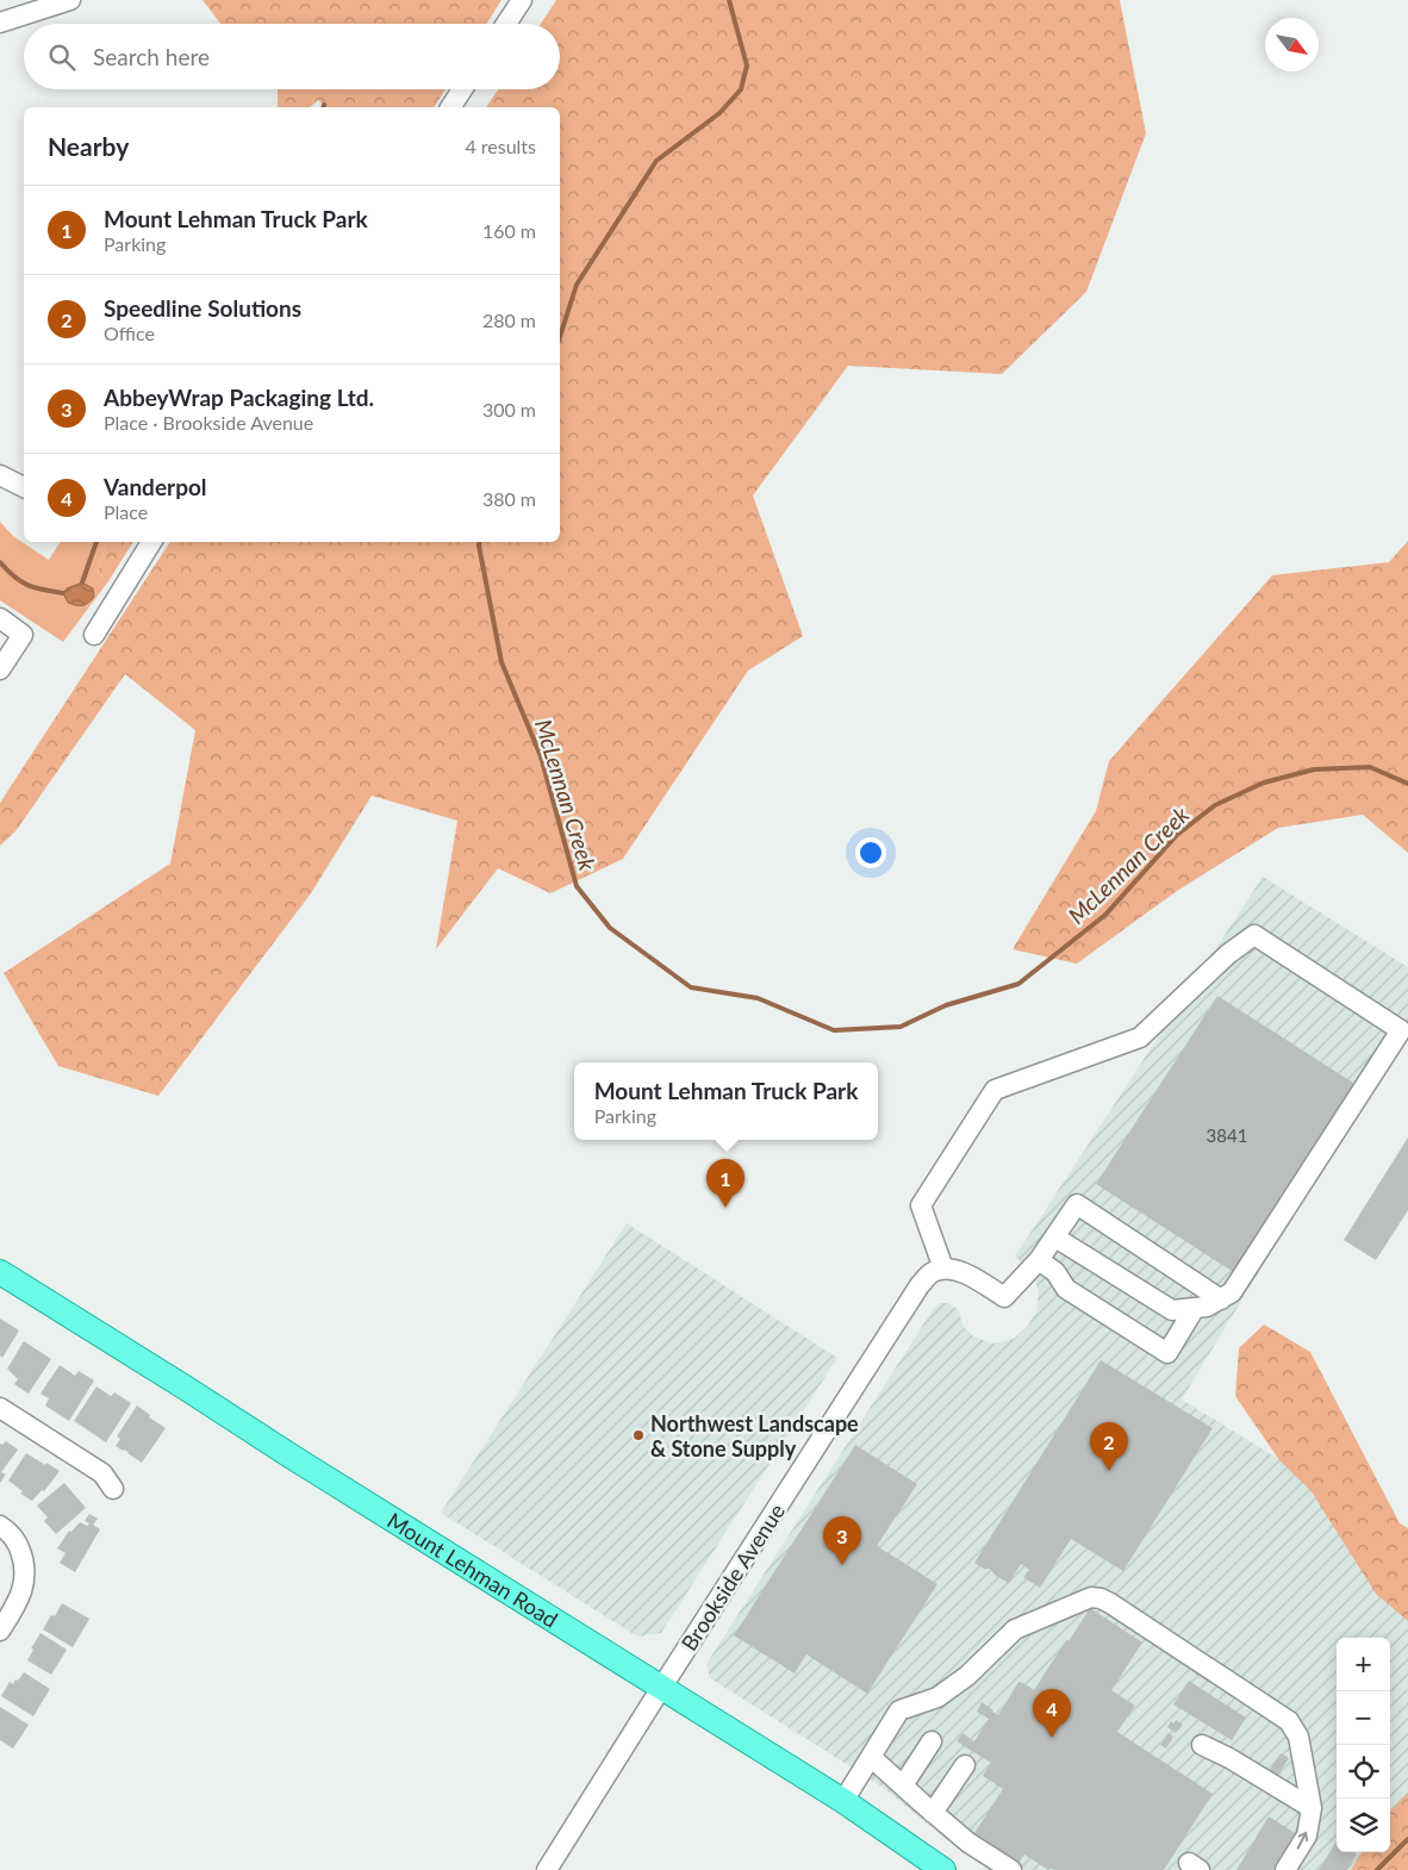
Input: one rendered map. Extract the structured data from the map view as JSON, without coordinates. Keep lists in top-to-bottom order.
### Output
{
  "streets": {
    "main road": ["Mount Lehman Road"],
    "street": ["Brookside Avenue"]
  },
  "crossings": [
    ["Mount Lehman Road", "Brookside Avenue"]
  ],
  "water": ["McLennan Creek"],
  "places": ["Northwest Landscape & Stone Supply"],
  "house_numbers": ["3841"],
  "north": "bottom right",
  "page": {
    "search": "Search here",
    "heading": ["Nearby", "4 results"],
    "list": [
      {
        "mark": "1",
        "name": "Mount Lehman Truck Park",
        "note": "Parking",
        "value": "160 m"
      },
      {
        "mark": "2",
        "name": "Speedline Solutions",
        "note": "Office",
        "value": "280 m"
      },
      {
        "mark": "3",
        "name": "AbbeyWrap Packaging Ltd.",
        "note": "Place · Brookside Avenue",
        "value": "300 m"
      },
      {
        "mark": "4",
        "name": "Vanderpol",
        "note": "Place",
        "value": "380 m"
      }
    ],
    "popup": ["Mount Lehman Truck Park", "Parking"],
    "pins": [
      "1",
      "2",
      "3",
      "4"
    ],
    "map_buttons": ["+", "−"]
  }
}
